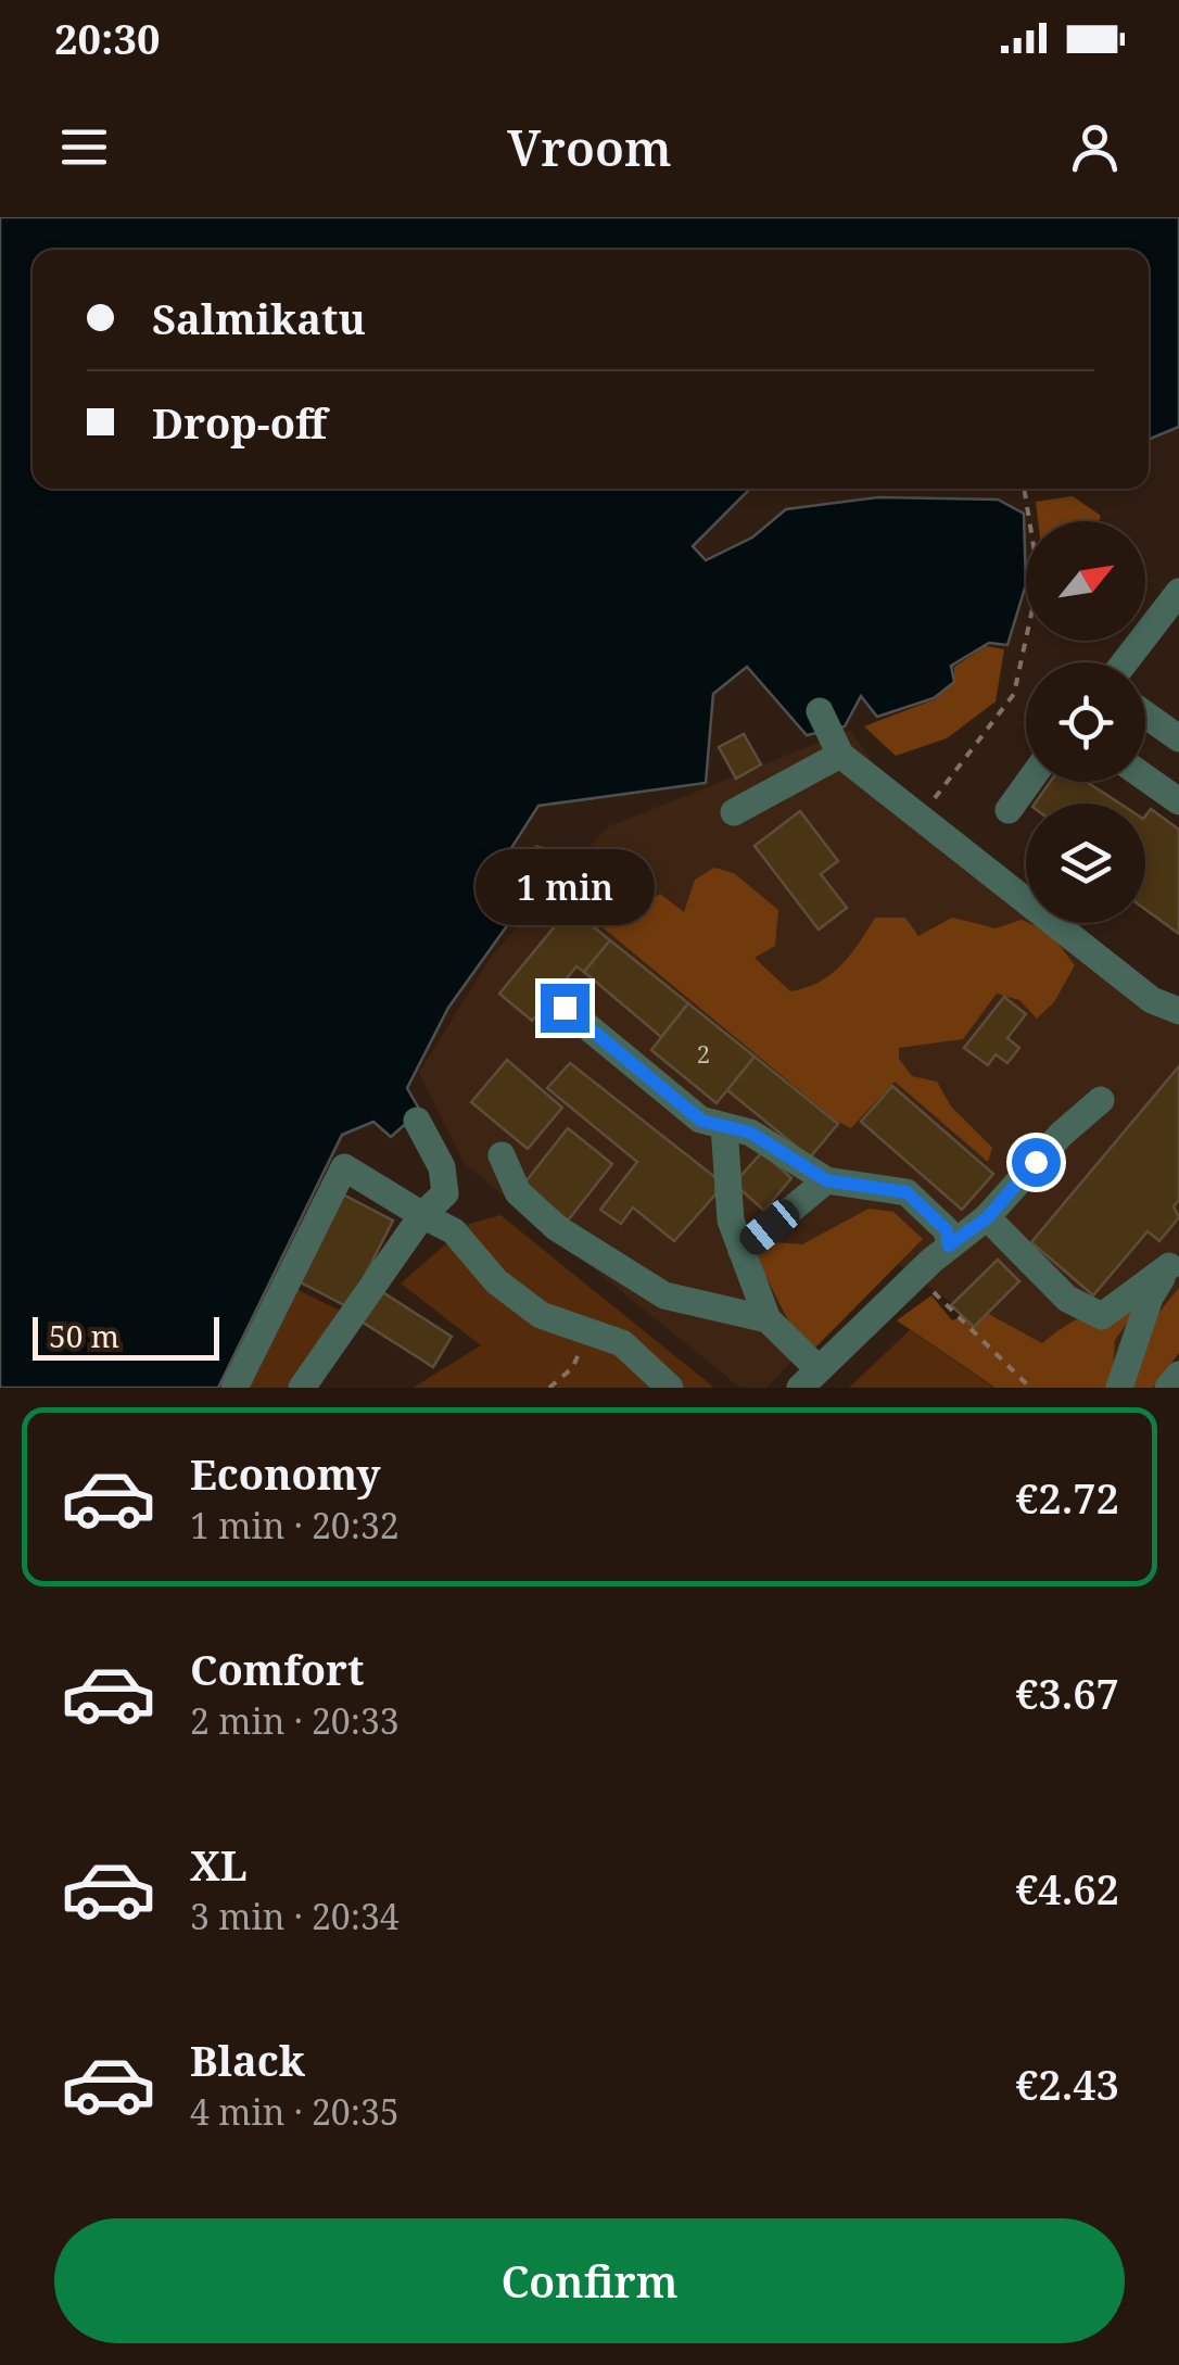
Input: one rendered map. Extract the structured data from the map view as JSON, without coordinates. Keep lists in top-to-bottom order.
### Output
{
  "house_numbers": ["2"],
  "scale_bar": "50 m",
  "north": "top right",
  "page": {
    "status": "20:30",
    "header": "Vroom",
    "banner": ["Salmikatu", "Drop-off"],
    "bubble": "1 min",
    "scale": "50 m",
    "list": [
      {
        "name": "Economy",
        "note": "1 min · 20:32",
        "value": "€2.72"
      },
      {
        "name": "Comfort",
        "note": "2 min · 20:33",
        "value": "€3.67"
      },
      {
        "name": "XL",
        "note": "3 min · 20:34",
        "value": "€4.62"
      },
      {
        "name": "Black",
        "note": "4 min · 20:35",
        "value": "€2.43"
      }
    ],
    "buttons": "Confirm"
  }
}
